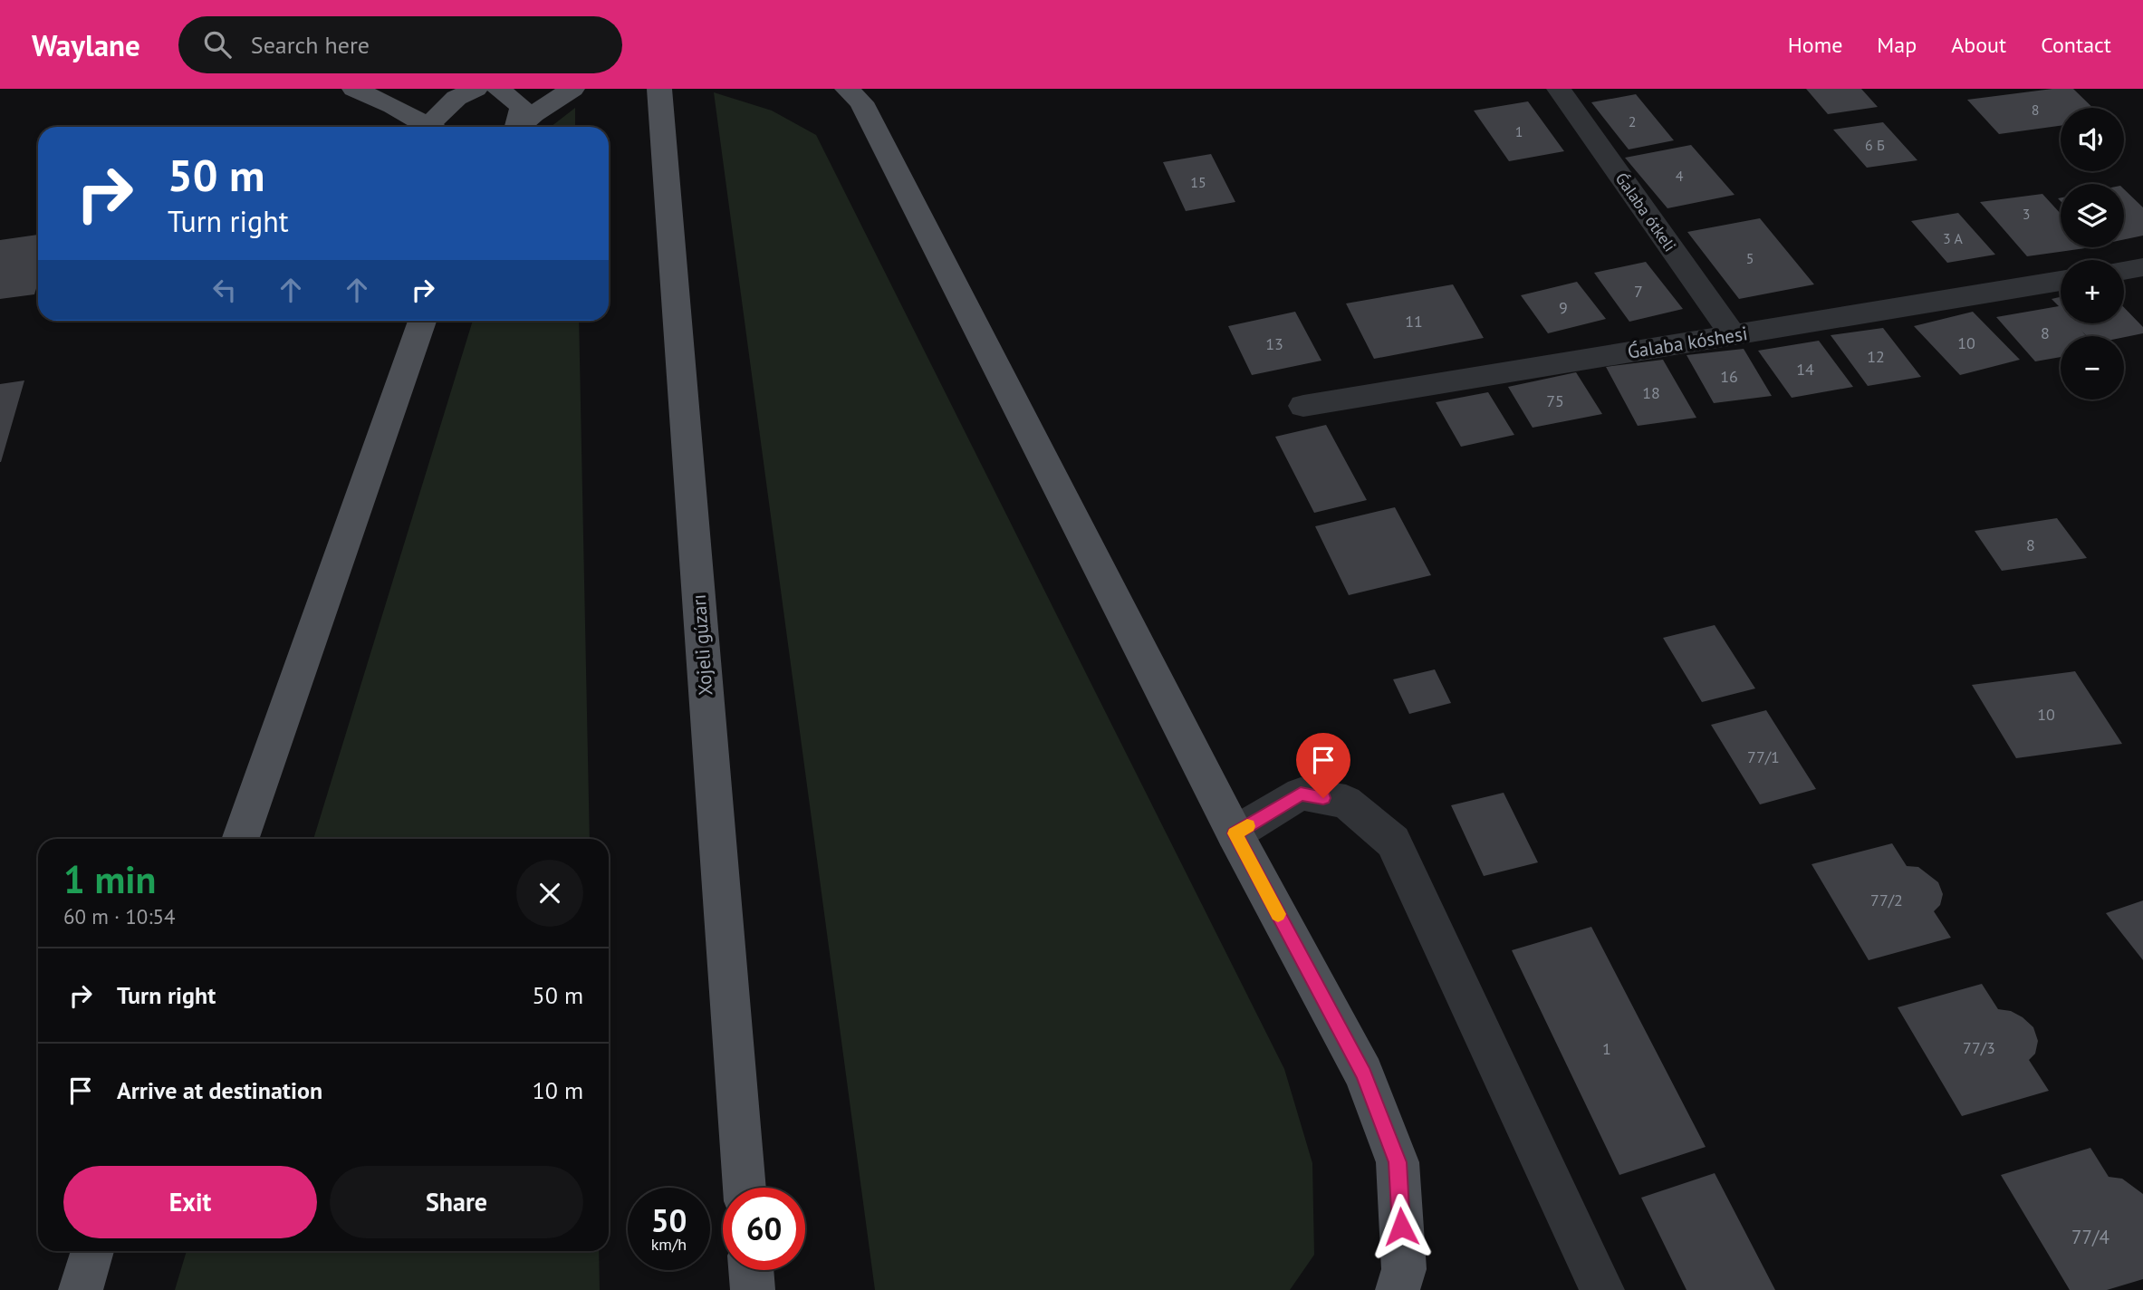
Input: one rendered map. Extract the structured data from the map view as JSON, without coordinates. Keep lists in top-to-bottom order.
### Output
{
  "streets": {
    "main road": ["Xojeli gúzarı"],
    "street": ["Ǵalaba ótkeli", "Ǵalaba kóshesi"]
  },
  "crossings": [
    ["Ǵalaba ótkeli", "Ǵalaba kóshesi"]
  ],
  "house_numbers": [
    "8",
    "2",
    "1",
    "6 Б",
    "4",
    "15",
    "3",
    "3 А",
    "5",
    "7",
    "9",
    "11",
    "8",
    "10",
    "13",
    "12",
    "14",
    "16",
    "18",
    "75",
    "8",
    "10",
    "77/1",
    "77/2",
    "77/3",
    "1",
    "77/4"
  ],
  "page": {
    "header": "Waylane",
    "search": "Search here",
    "nav": [
      "Home",
      "Map",
      "About",
      "Contact"
    ],
    "map_buttons": ["+", "−"],
    "turn": ["50 m", "Turn right"],
    "heading": ["1 min", "60 m · 10:54"],
    "list": [
      {
        "name": "Turn right",
        "value": "50 m"
      },
      {
        "name": "Arrive at destination",
        "value": "10 m"
      }
    ],
    "buttons": ["Exit", "Share"],
    "speed": "50 km/h",
    "limit": "60"
  }
}
